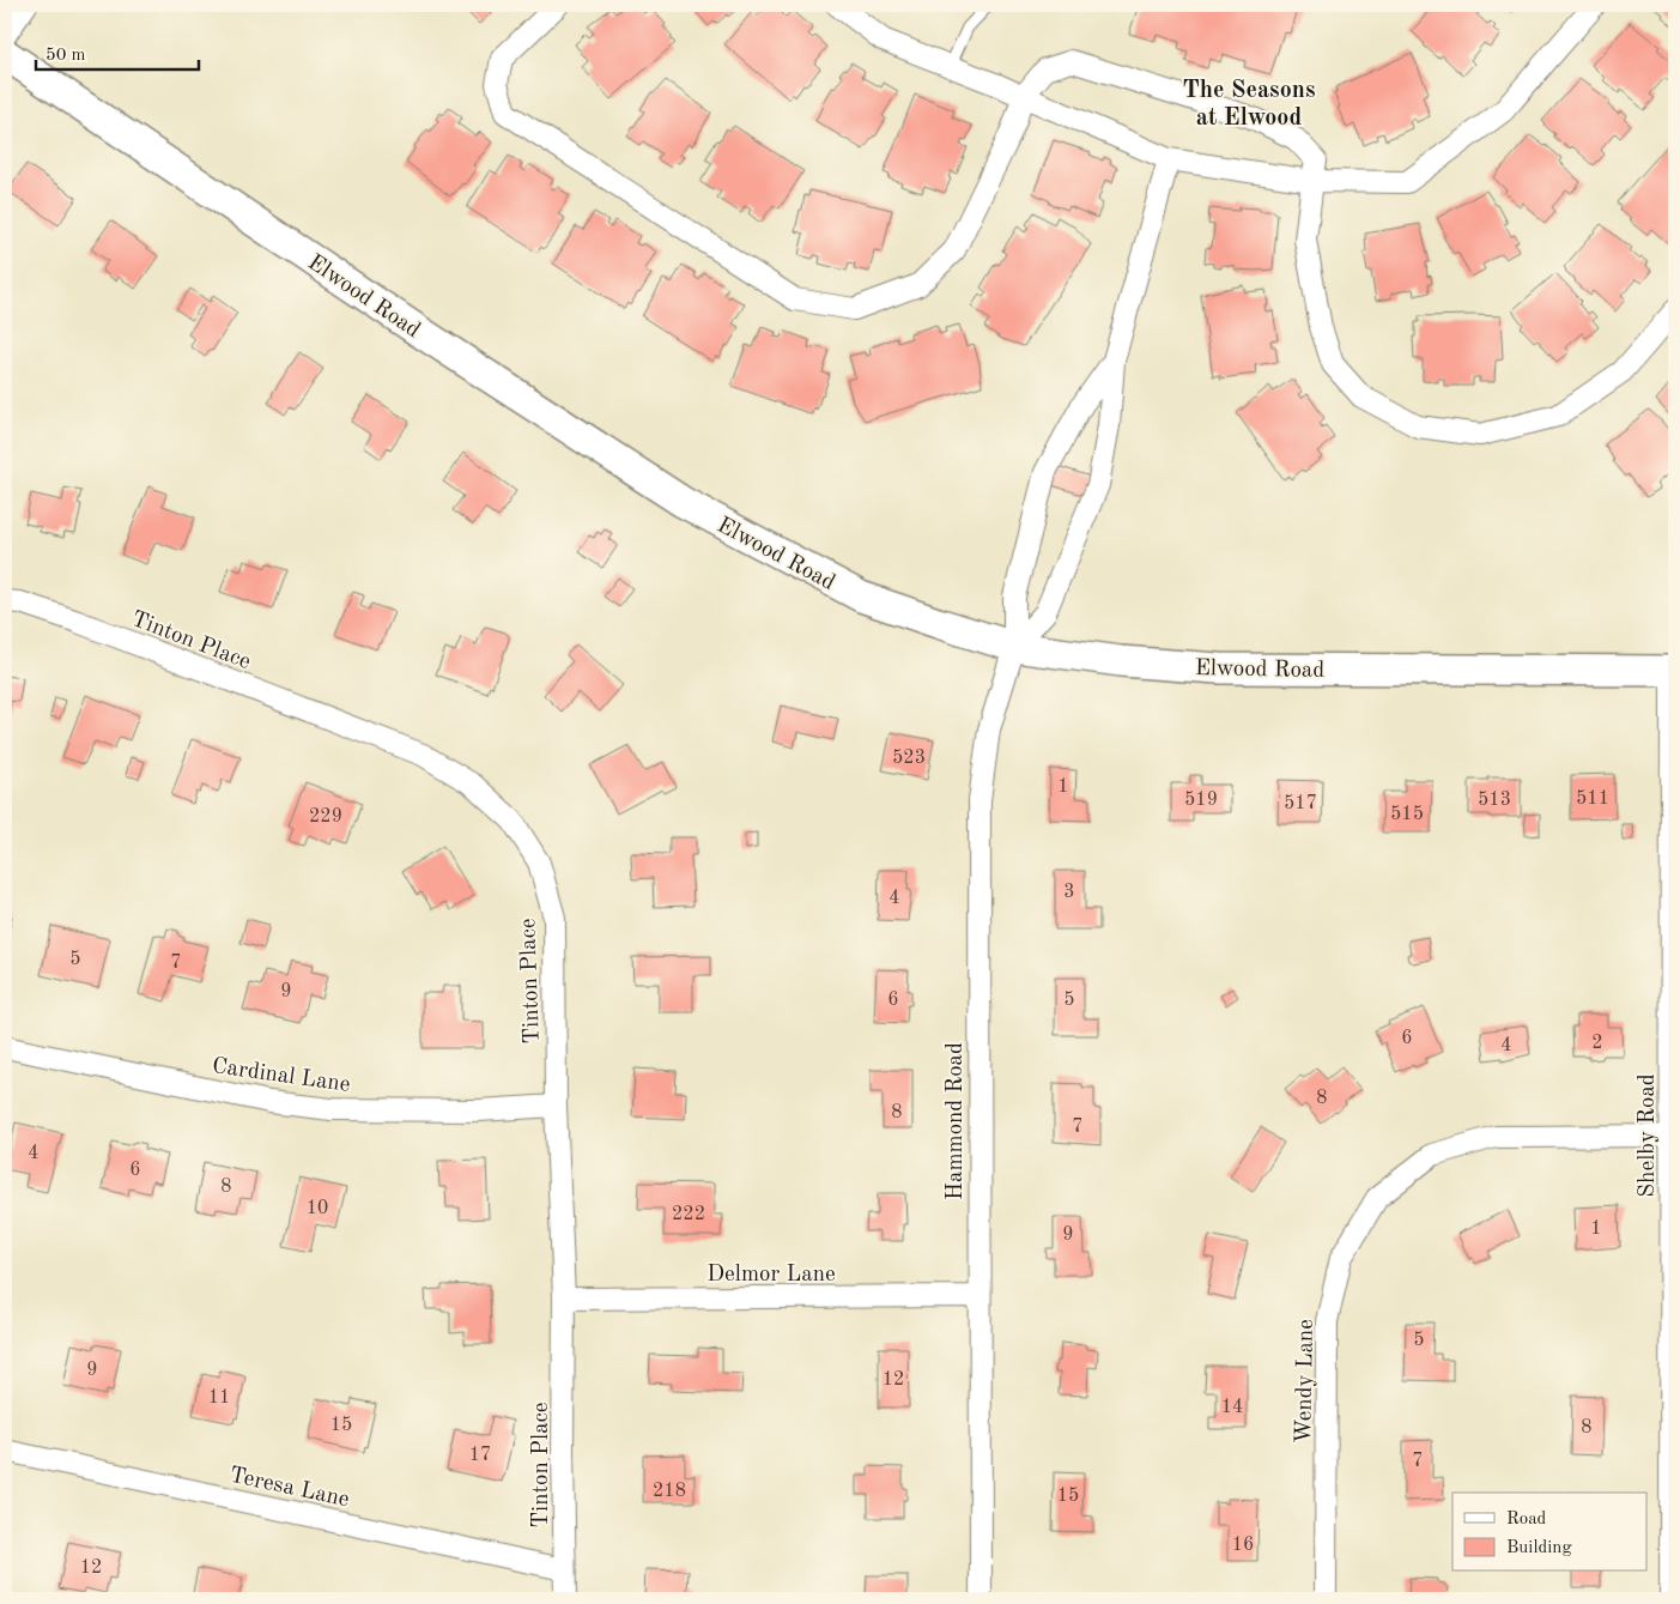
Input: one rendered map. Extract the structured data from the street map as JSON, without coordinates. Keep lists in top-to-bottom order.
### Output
{
  "streets": {
    "main road": ["Elwood Road"],
    "street": [
      "Tinton Place",
      "Cardinal Lane",
      "Hammond Road",
      "Shelby Road",
      "Delmor Lane",
      "Wendy Lane",
      "Teresa Lane"
    ]
  },
  "crossings": [
    ["Elwood Road", "Hammond Road"],
    ["Elwood Road", "Shelby Road"],
    ["Tinton Place", "Cardinal Lane"],
    ["Tinton Place", "Delmor Lane"],
    ["Tinton Place", "Teresa Lane"],
    ["Hammond Road", "Delmor Lane"],
    ["Shelby Road", "Wendy Lane"]
  ],
  "districts": ["The Seasons at Elwood"],
  "house_numbers": [
    "523",
    "1",
    "511",
    "519",
    "513",
    "517",
    "515",
    "229",
    "3",
    "4",
    "5",
    "7",
    "9",
    "6",
    "5",
    "6",
    "2",
    "4",
    "8",
    "8",
    "7",
    "4",
    "6",
    "8",
    "10",
    "222",
    "1",
    "9",
    "5",
    "9",
    "12",
    "11",
    "14",
    "15",
    "8",
    "17",
    "7",
    "218",
    "15",
    "16",
    "12"
  ],
  "legend": ["Road", "Building"],
  "scale_bar": "50 m"
}
